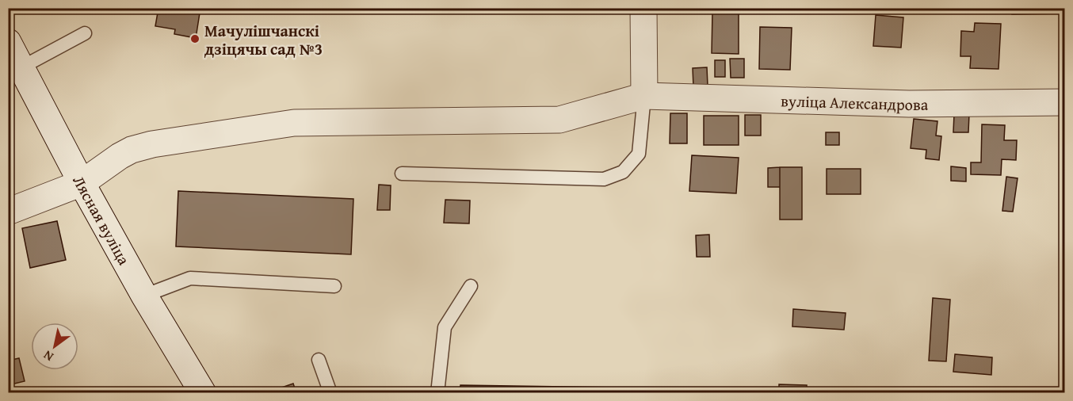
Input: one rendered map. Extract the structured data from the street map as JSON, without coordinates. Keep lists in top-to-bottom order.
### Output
{
  "streets": {
    "street": ["вуліца Александрова", "Лясная вуліца"]
  },
  "crossings": [
    ["вуліца Александрова", "Лясная вуліца"]
  ],
  "places": ["Мачулішчанскі дзіцячы сад №3"],
  "north": "bottom left"
}
